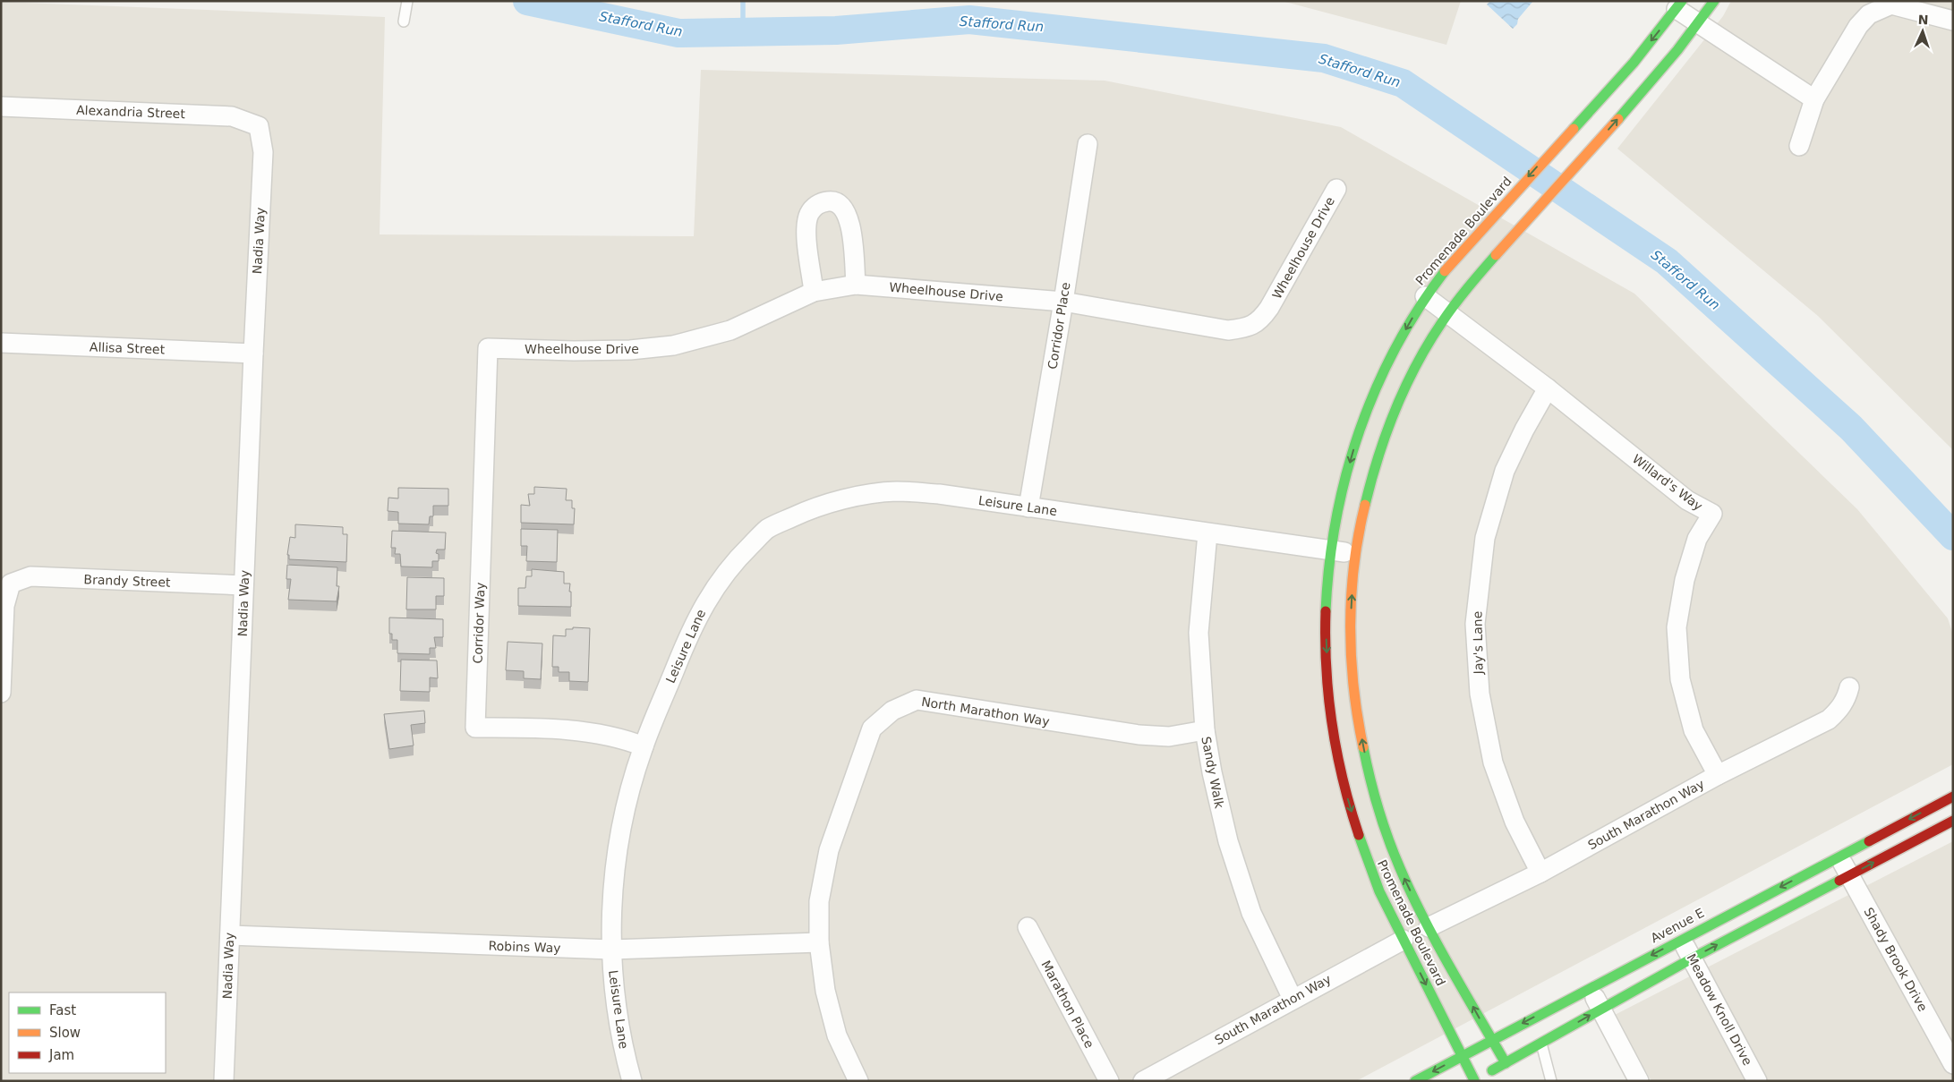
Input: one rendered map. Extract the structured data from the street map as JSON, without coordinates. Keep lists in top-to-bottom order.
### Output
{
  "streets": {
    "street": [
      "Alexandria Street",
      "Promenade Boulevard",
      "Nadia Way",
      "Wheelhouse Drive",
      "Corridor Place",
      "Allisa Street",
      "Willard's Way",
      "Leisure Lane",
      "Brandy Street",
      "Corridor Way",
      "Jay's Lane",
      "North Marathon Way",
      "Sandy Walk",
      "South Marathon Way",
      "Avenue E",
      "Robins Way",
      "Shady Brook Drive",
      "Marathon Place",
      "Meadow Knoll Drive"
    ]
  },
  "crossings": [
    ["Alexandria Street", "Nadia Way"],
    ["Promenade Boulevard", "Willard's Way"],
    ["Promenade Boulevard", "Leisure Lane"],
    ["Promenade Boulevard", "South Marathon Way"],
    ["Promenade Boulevard", "Avenue E"],
    ["Nadia Way", "Allisa Street"],
    ["Nadia Way", "Brandy Street"],
    ["Nadia Way", "Robins Way"],
    ["Wheelhouse Drive", "Corridor Place"],
    ["Wheelhouse Drive", "Corridor Way"],
    ["Corridor Place", "Leisure Lane"],
    ["Willard's Way", "Jay's Lane"],
    ["Willard's Way", "South Marathon Way"],
    ["Leisure Lane", "Corridor Way"],
    ["Leisure Lane", "Sandy Walk"],
    ["Leisure Lane", "Robins Way"],
    ["Jay's Lane", "South Marathon Way"],
    ["North Marathon Way", "Sandy Walk"],
    ["North Marathon Way", "Robins Way"],
    ["Sandy Walk", "South Marathon Way"],
    ["Avenue E", "Shady Brook Drive"],
    ["Avenue E", "Meadow Knoll Drive"]
  ],
  "water": ["Stafford Run"],
  "legend": ["Fast", "Slow", "Jam"],
  "north": "top"
}
